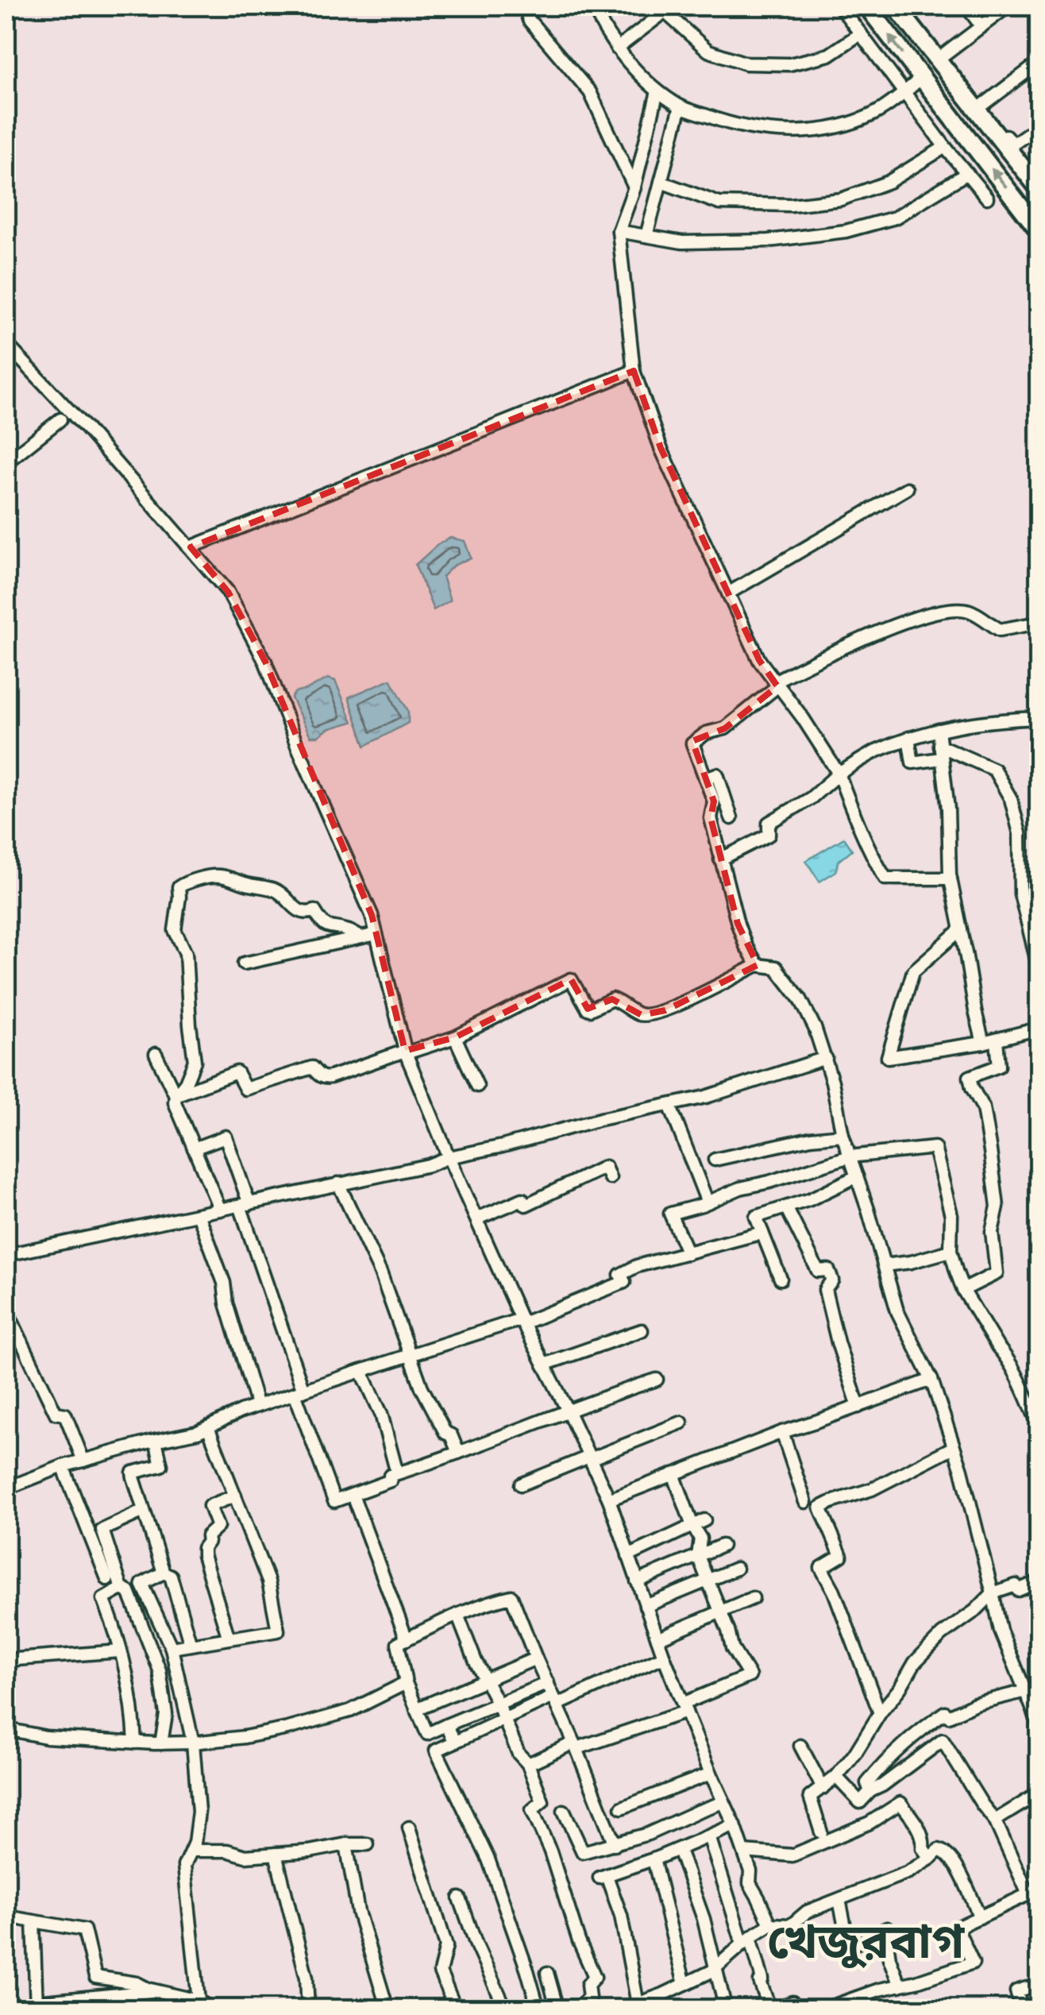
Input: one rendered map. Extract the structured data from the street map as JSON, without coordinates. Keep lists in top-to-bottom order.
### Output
{
  "districts": ["খেজুরবাগ"]
}
